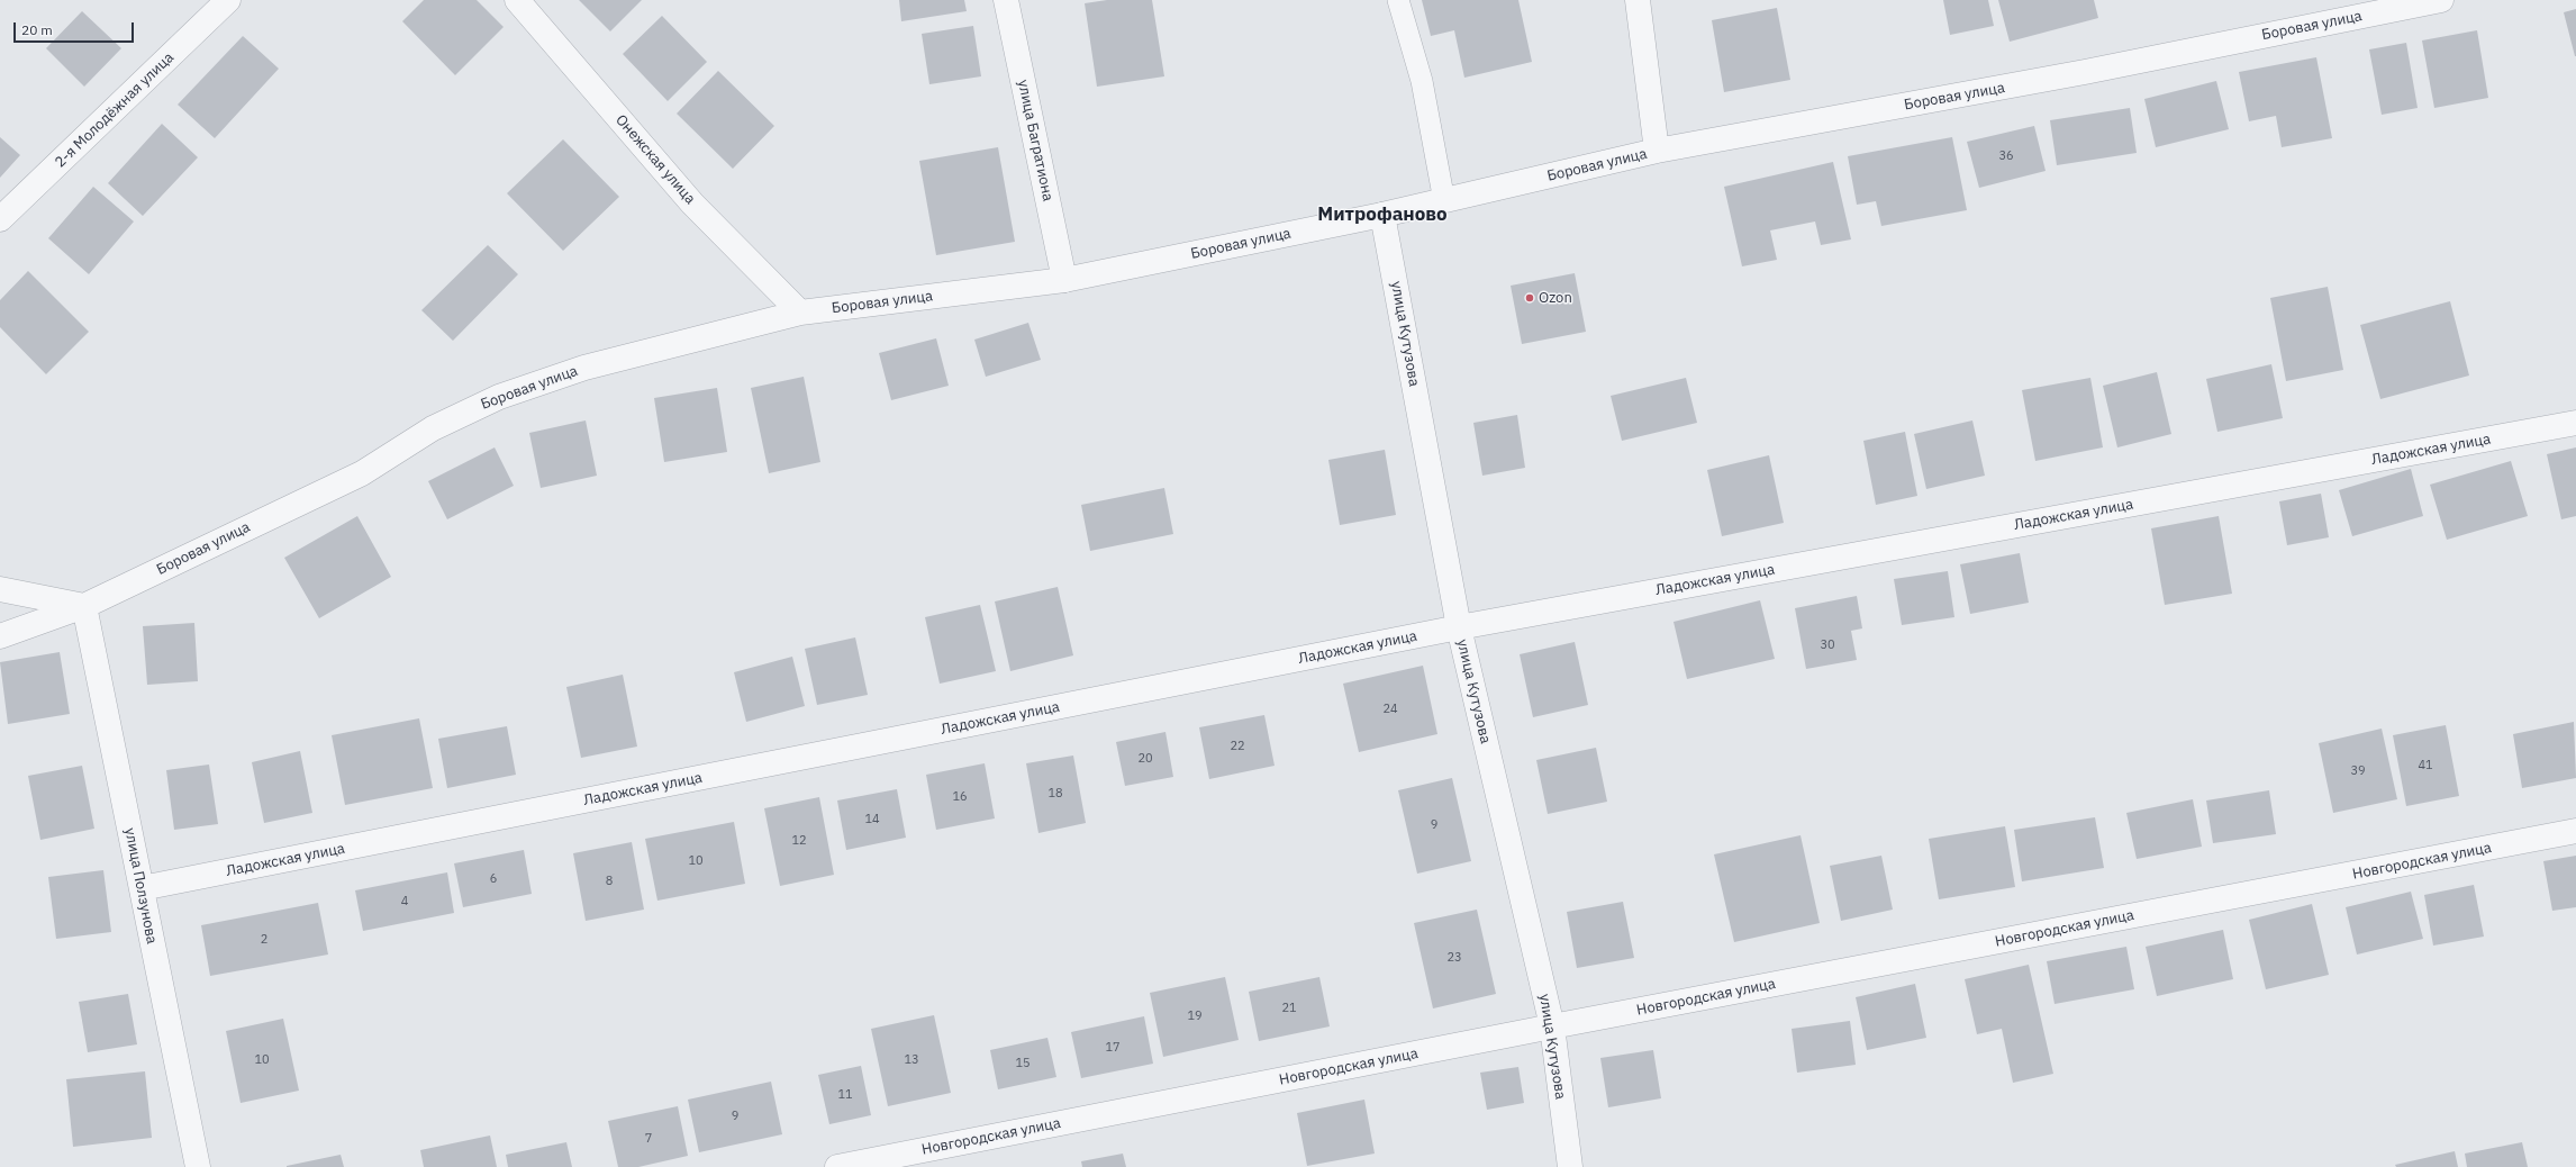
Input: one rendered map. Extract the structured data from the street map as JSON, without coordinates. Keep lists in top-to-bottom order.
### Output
{
  "streets": {
    "street": [
      "Боровая улица",
      "2-я Молодёжная улица",
      "улица Багратиона",
      "Онежская улица",
      "улица Кутузова",
      "Ладожская улица",
      "Новгородская улица",
      "улица Ползунова"
    ]
  },
  "crossings": [
    ["Боровая улица", "улица Багратиона"],
    ["Боровая улица", "Онежская улица"],
    ["Боровая улица", "улица Кутузова"],
    ["Боровая улица", "улица Ползунова"],
    ["улица Кутузова", "Ладожская улица"],
    ["улица Кутузова", "Новгородская улица"],
    ["Ладожская улица", "улица Ползунова"]
  ],
  "districts": ["Митрофаново"],
  "places": ["Ozon"],
  "house_numbers": [
    "36",
    "30",
    "24",
    "22",
    "20",
    "41",
    "39",
    "18",
    "16",
    "14",
    "9",
    "12",
    "10",
    "6",
    "8",
    "4",
    "2",
    "23",
    "21",
    "19",
    "17",
    "10",
    "13",
    "15",
    "11",
    "9",
    "7"
  ],
  "scale_bar": "20 m"
}
